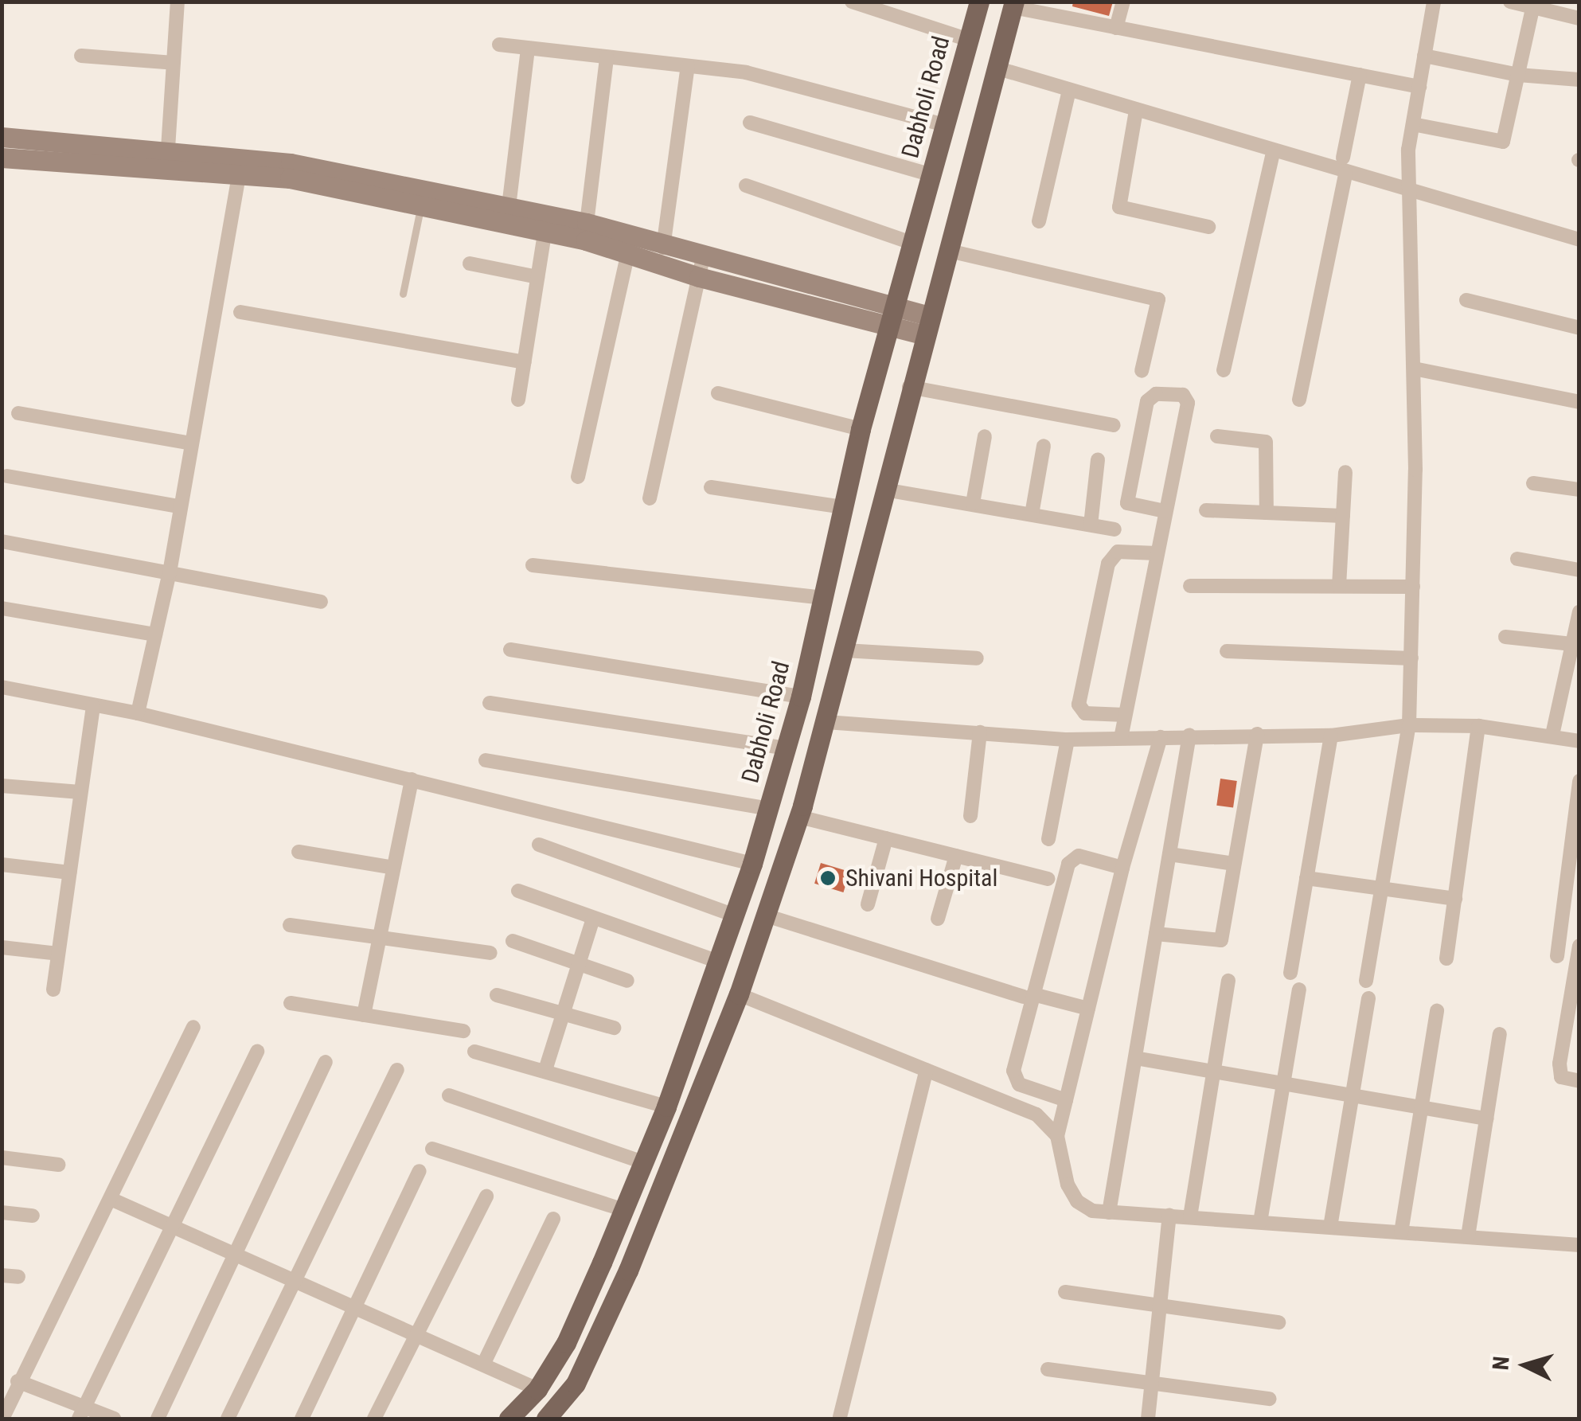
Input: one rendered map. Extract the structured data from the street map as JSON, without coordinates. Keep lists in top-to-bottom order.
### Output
{
  "streets": {
    "main road": ["Dabholi Road"]
  },
  "places": ["Shivani Hospital"],
  "north": "left"
}
